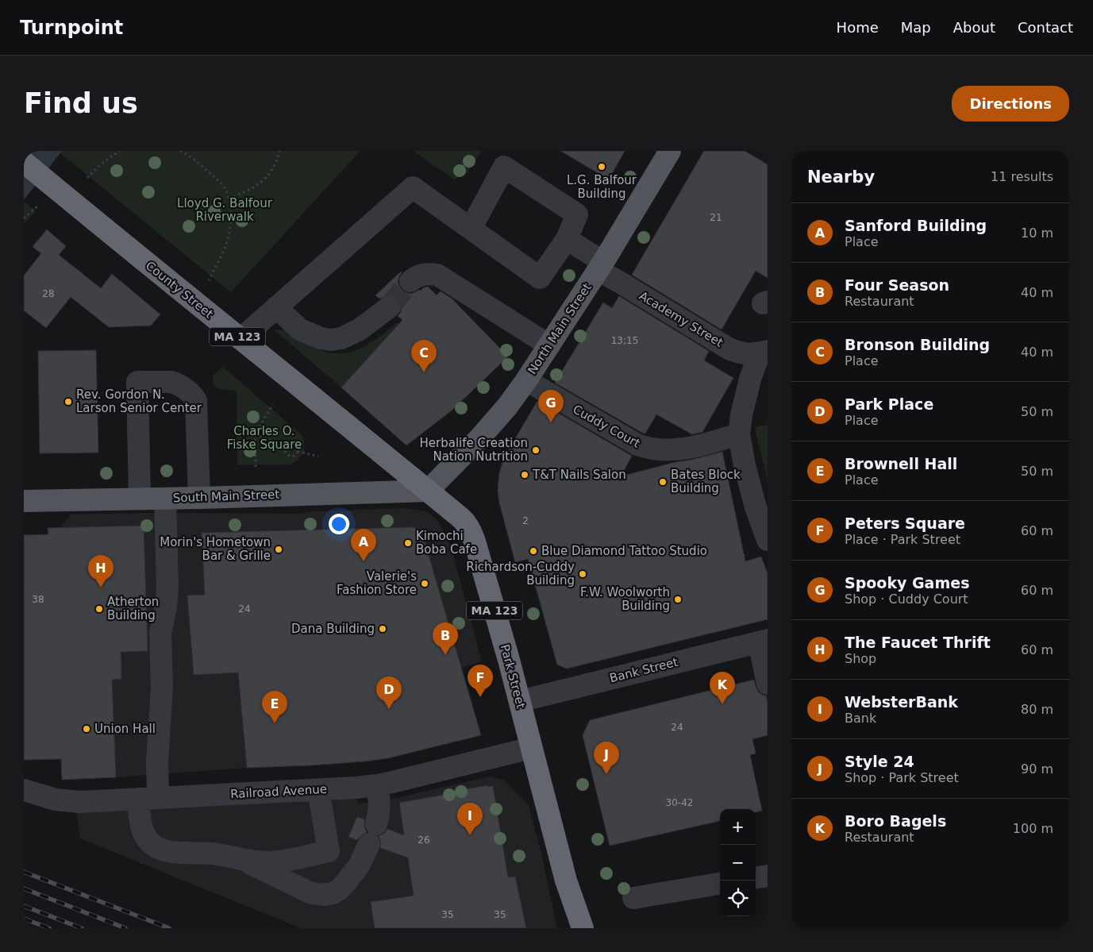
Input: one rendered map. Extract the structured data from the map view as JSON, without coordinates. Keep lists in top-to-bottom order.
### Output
{
  "streets": {
    "highway": ["County Street", "MA 123", "Park Street"],
    "main road": ["North Main Street", "South Main Street"],
    "street": [
      "Academy Street",
      "Cuddy Court",
      "Bank Street",
      "Railroad Avenue"
    ]
  },
  "crossings": [
    ["County Street", "North Main Street"],
    ["County Street", "South Main Street"],
    ["County Street", "Park Street"],
    ["Academy Street", "North Main Street"],
    ["North Main Street", "Cuddy Court"],
    ["North Main Street", "South Main Street"],
    ["North Main Street", "Park Street"],
    ["South Main Street", "Park Street"],
    ["Bank Street", "Park Street"],
    ["Park Street", "Railroad Avenue"]
  ],
  "parks": ["Lloyd G. Balfour Riverwalk", "Charles O. Fiske Square"],
  "places": [
    "L.G. Balfour Building",
    "Rev. Gordon N. Larson Senior Center",
    "Herbalife Creation Nation Nutrition",
    "T&T Nails Salon",
    "Bates Block Building",
    "Kimochi Boba Cafe",
    "Morin's Hometown Bar & Grille",
    "Blue Diamond Tattoo Studio",
    "Richardson-Cuddy Building",
    "Valerie's Fashion Store",
    "F.W. Woolworth Building",
    "Atherton Building",
    "Dana Building",
    "Union Hall"
  ],
  "house_numbers": [
    "21",
    "28",
    "13;15",
    "2",
    "38",
    "24",
    "24",
    "30-42",
    "26",
    "35",
    "35"
  ],
  "page": {
    "header": "Turnpoint",
    "nav": [
      "Home",
      "Map",
      "About",
      "Contact"
    ],
    "buttons": "Directions",
    "title": "Find us",
    "heading": ["Nearby", "11 results"],
    "list": [
      {
        "mark": "A",
        "name": "Sanford Building",
        "note": "Place",
        "value": "10 m"
      },
      {
        "mark": "B",
        "name": "Four Season",
        "note": "Restaurant",
        "value": "40 m"
      },
      {
        "mark": "C",
        "name": "Bronson Building",
        "note": "Place",
        "value": "40 m"
      },
      {
        "mark": "D",
        "name": "Park Place",
        "note": "Place",
        "value": "50 m"
      },
      {
        "mark": "E",
        "name": "Brownell Hall",
        "note": "Place",
        "value": "50 m"
      },
      {
        "mark": "F",
        "name": "Peters Square",
        "note": "Place · Park Street",
        "value": "60 m"
      },
      {
        "mark": "G",
        "name": "Spooky Games",
        "note": "Shop · Cuddy Court",
        "value": "60 m"
      },
      {
        "mark": "H",
        "name": "The Faucet Thrift",
        "note": "Shop",
        "value": "60 m"
      },
      {
        "mark": "I",
        "name": "WebsterBank",
        "note": "Bank",
        "value": "80 m"
      },
      {
        "mark": "J",
        "name": "Style 24",
        "note": "Shop · Park Street",
        "value": "90 m"
      },
      {
        "mark": "K",
        "name": "Boro Bagels",
        "note": "Restaurant",
        "value": "100 m"
      }
    ],
    "pins": [
      "C",
      "G",
      "A",
      "H",
      "B",
      "F",
      "K",
      "D",
      "E",
      "J",
      "I"
    ],
    "map_buttons": ["+", "−"]
  }
}
